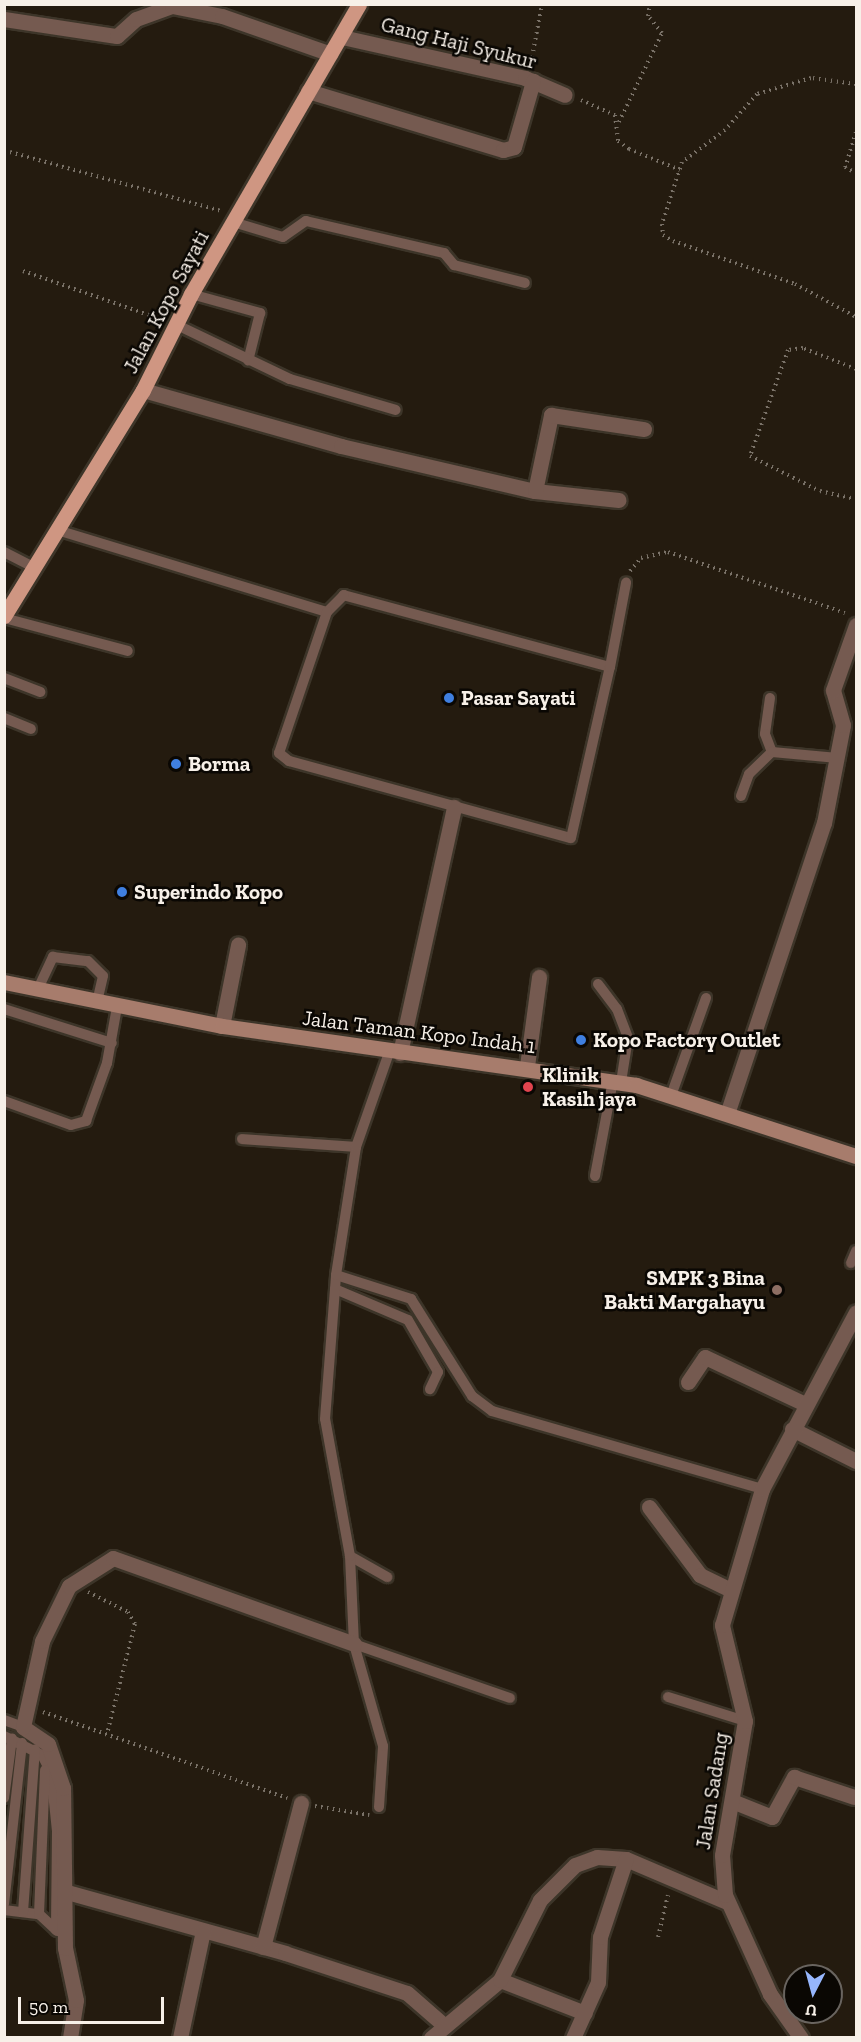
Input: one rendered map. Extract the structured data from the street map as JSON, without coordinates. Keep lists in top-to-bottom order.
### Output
{
  "streets": {
    "main road": ["Jalan Kopo Sayati", "Jalan Taman Kopo Indah 1"],
    "street": ["Gang Haji Syukur", "Jalan Sadang"]
  },
  "crossings": [
    ["Gang Haji Syukur", "Jalan Kopo Sayati"]
  ],
  "places": [
    "Pasar Sayati",
    "Borma",
    "Superindo Kopo",
    "Kopo Factory Outlet",
    "Klinik Kasih jaya",
    "SMPK 3 Bina Bakti Margahayu"
  ],
  "scale_bar": "50 m",
  "north": "bottom"
}
